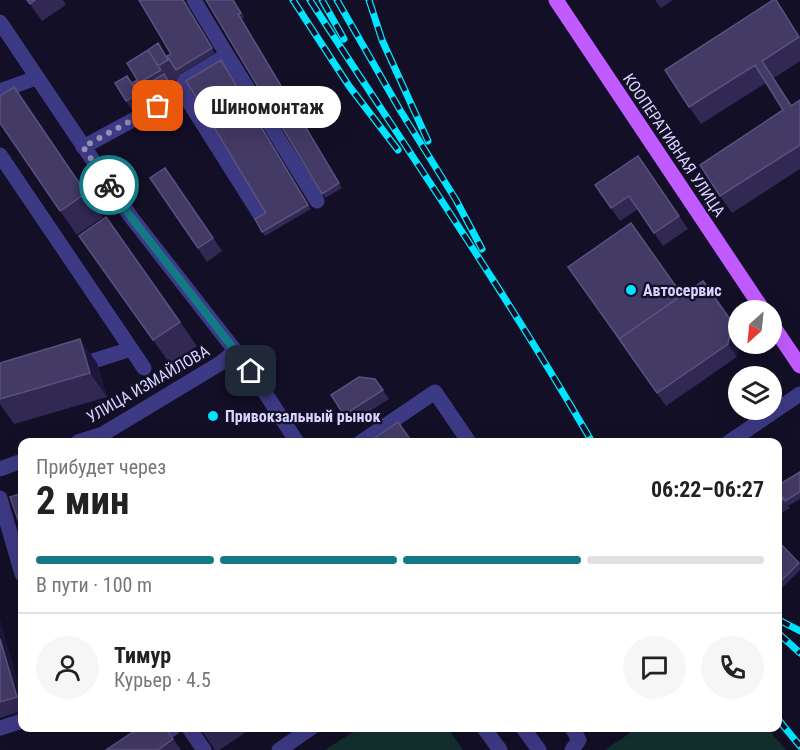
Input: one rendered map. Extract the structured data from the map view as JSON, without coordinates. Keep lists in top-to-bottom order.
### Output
{
  "streets": {
    "main road": ["КООПЕРАТИВНАЯ УЛИЦА"],
    "street": ["УЛИЦА ИЗМАЙЛОВА"]
  },
  "places": ["Шиномонтаж", "Автосервис", "Привокзальный рынок"],
  "north": "bottom left",
  "page": {
    "bubble": "Шиномонтаж",
    "heading": ["2 мин", "Прибудет через", "06:22–06:27"],
    "panel": ["Тимур", "Курьер · 4.5"],
    "bar": "В пути · 100 m"
  }
}
